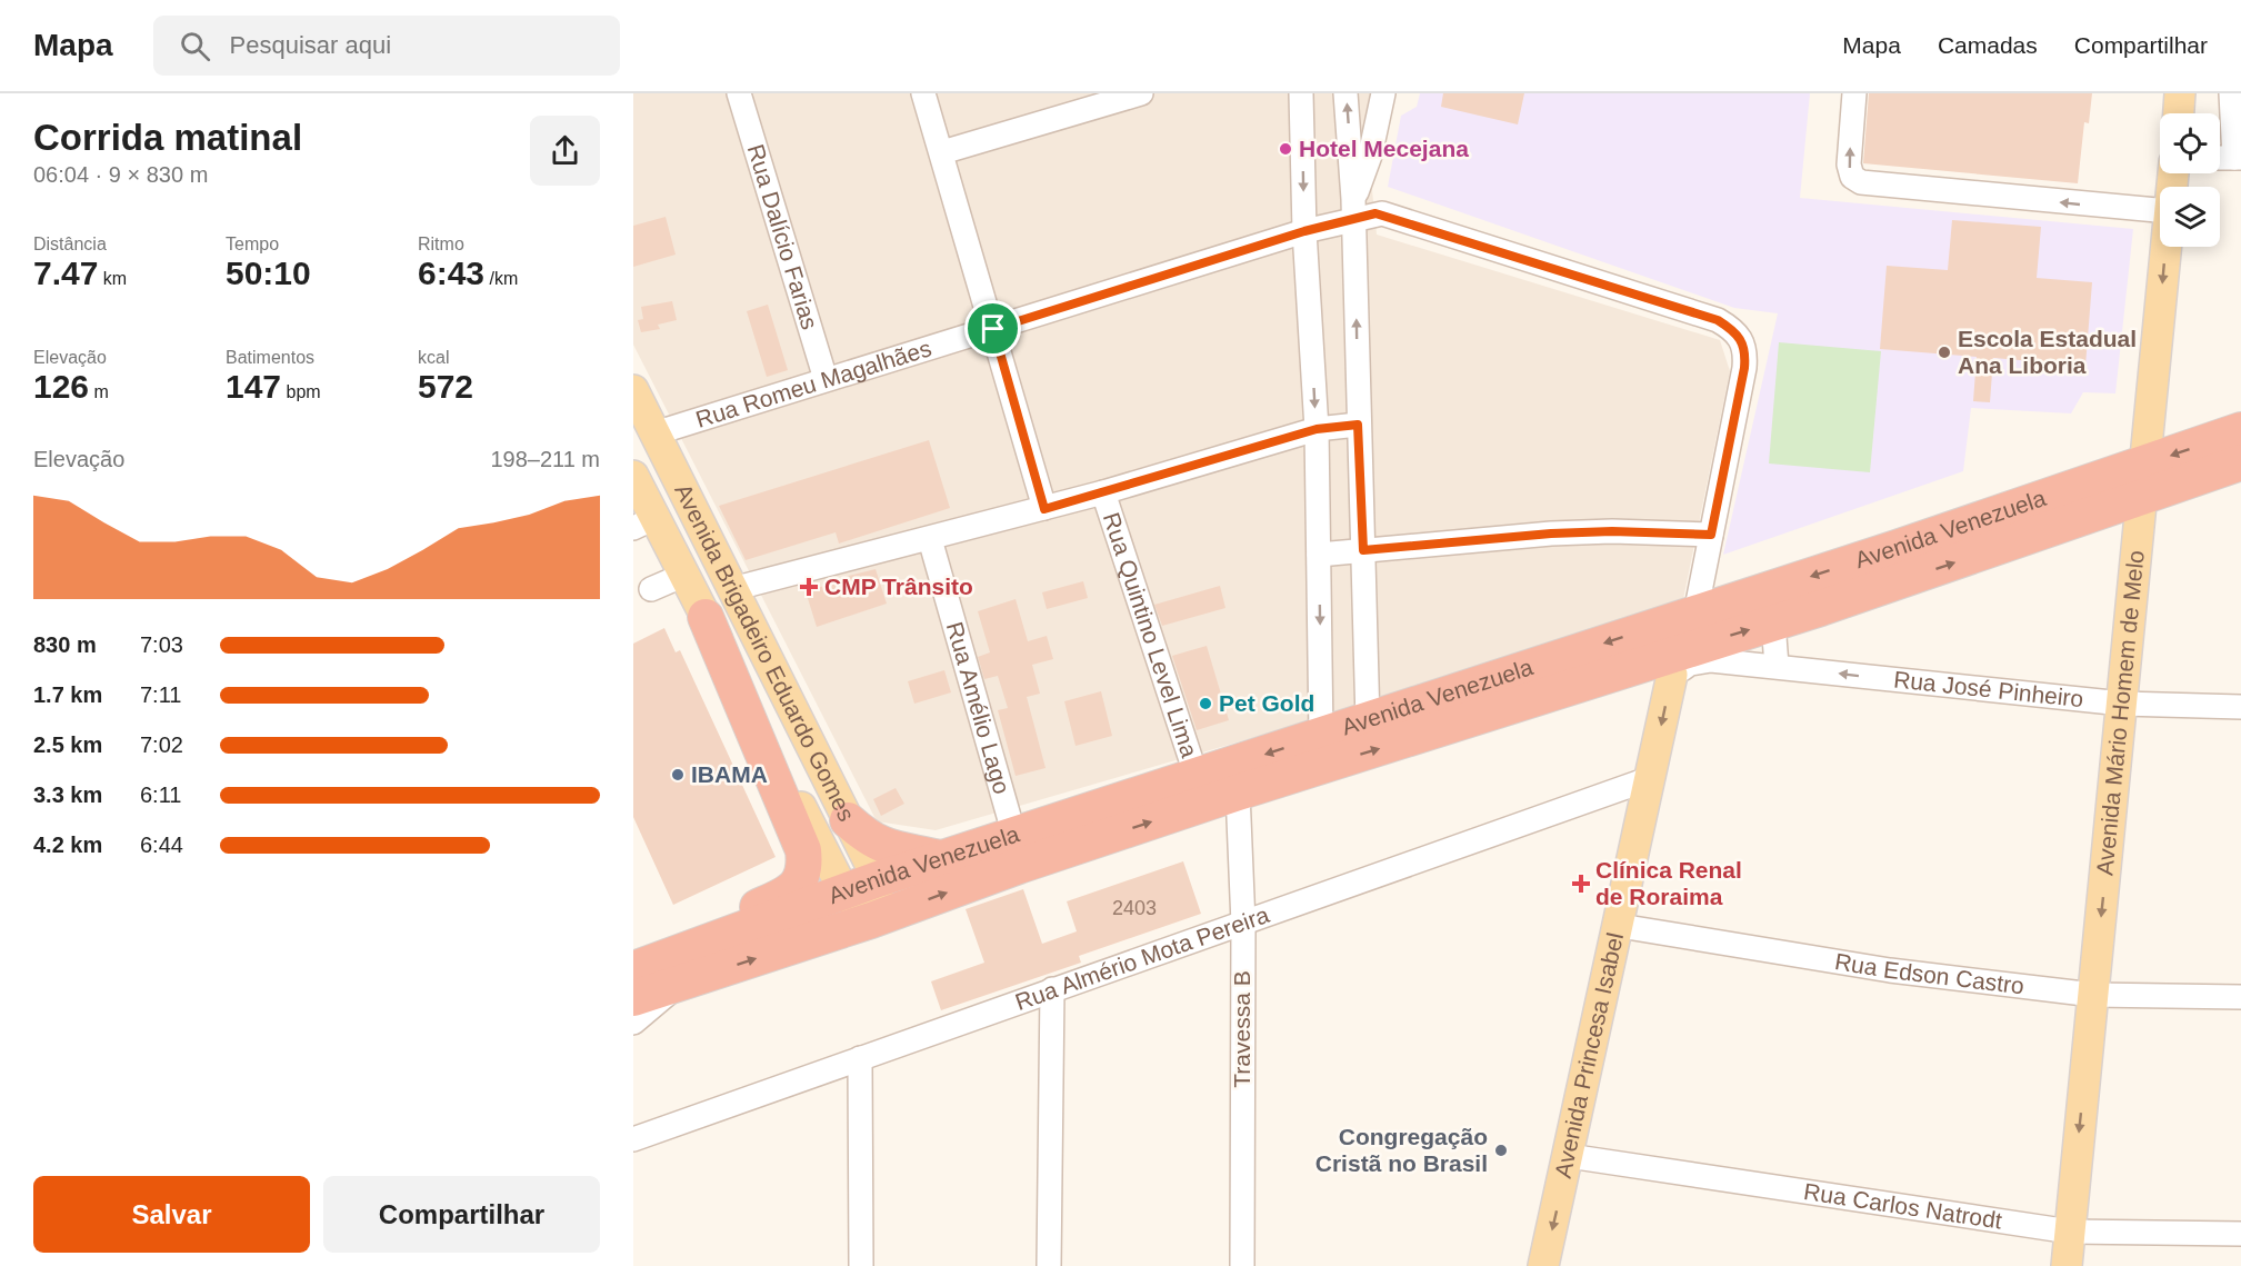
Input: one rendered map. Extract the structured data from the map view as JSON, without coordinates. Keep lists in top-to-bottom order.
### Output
{
  "streets": {
    "highway": ["Avenida Venezuela"],
    "main road": ["Avenida Brigadeiro Eduardo Gomes", "Avenida Mário Homem de Melo", "Avenida Princesa Isabel"],
    "street": [
      "Rua Dalício Farias",
      "Rua Romeu Magalhães",
      "Rua Quintino Level Lima",
      "Rua José Pinheiro",
      "Rua Amélio Lago",
      "Rua Almério Mota Pereira",
      "Rua Edson Castro",
      "Travessa B",
      "Rua Carlos Natrodt"
    ]
  },
  "crossings": [
    ["Rua Dalício Farias", "Rua Romeu Magalhães"],
    ["Rua Romeu Magalhães", "Avenida Brigadeiro Eduardo Gomes"],
    ["Avenida Venezuela", "Rua Quintino Level Lima"],
    ["Avenida Venezuela", "Avenida Brigadeiro Eduardo Gomes"],
    ["Avenida Venezuela", "Rua José Pinheiro"],
    ["Avenida Venezuela", "Rua Amélio Lago"],
    ["Avenida Venezuela", "Avenida Mário Homem de Melo"],
    ["Avenida Venezuela", "Travessa B"],
    ["Avenida Venezuela", "Avenida Princesa Isabel"],
    ["Rua José Pinheiro", "Avenida Mário Homem de Melo"],
    ["Rua José Pinheiro", "Avenida Princesa Isabel"],
    ["Avenida Mário Homem de Melo", "Rua Edson Castro"],
    ["Avenida Mário Homem de Melo", "Rua Carlos Natrodt"],
    ["Rua Almério Mota Pereira", "Travessa B"],
    ["Rua Almério Mota Pereira", "Avenida Princesa Isabel"],
    ["Rua Edson Castro", "Avenida Princesa Isabel"],
    ["Avenida Princesa Isabel", "Rua Carlos Natrodt"]
  ],
  "one_way": ["Rua José Pinheiro", "Avenida Mário Homem de Melo", "Avenida Princesa Isabel"],
  "places": {
    "other": [
      "Hotel Mecejana",
      "Escola Estadual Ana Liboria",
      "Pet Gold",
      "IBAMA",
      "Congregação Cristã no Brasil"
    ],
    "health": ["CMP Trânsito", "Clínica Renal de Roraima"]
  },
  "house_numbers": ["2403"],
  "page": {
    "header": "Mapa",
    "search": "Pesquisar aqui",
    "nav": ["Mapa", "Camadas", "Compartilhar"],
    "heading": ["Corrida matinal", "06:04 · 9 × 830 m"],
    "stats": [
      ["Distância", "7.47 km"],
      ["Tempo", "50:10"],
      ["Ritmo", "6:43 /km"],
      ["Elevação", "126 m"],
      ["Batimentos", "147 bpm"],
      ["kcal", "572"]
    ],
    "chart": ["Elevação", "198–211 m"],
    "list": [
      {
        "name": "830 m",
        "note": "7:03"
      },
      {
        "name": "1.7 km",
        "note": "7:11"
      },
      {
        "name": "2.5 km",
        "note": "7:02"
      },
      {
        "name": "3.3 km",
        "note": "6:11"
      },
      {
        "name": "4.2 km",
        "note": "6:44"
      }
    ],
    "buttons": ["Salvar", "Compartilhar"]
  }
}
